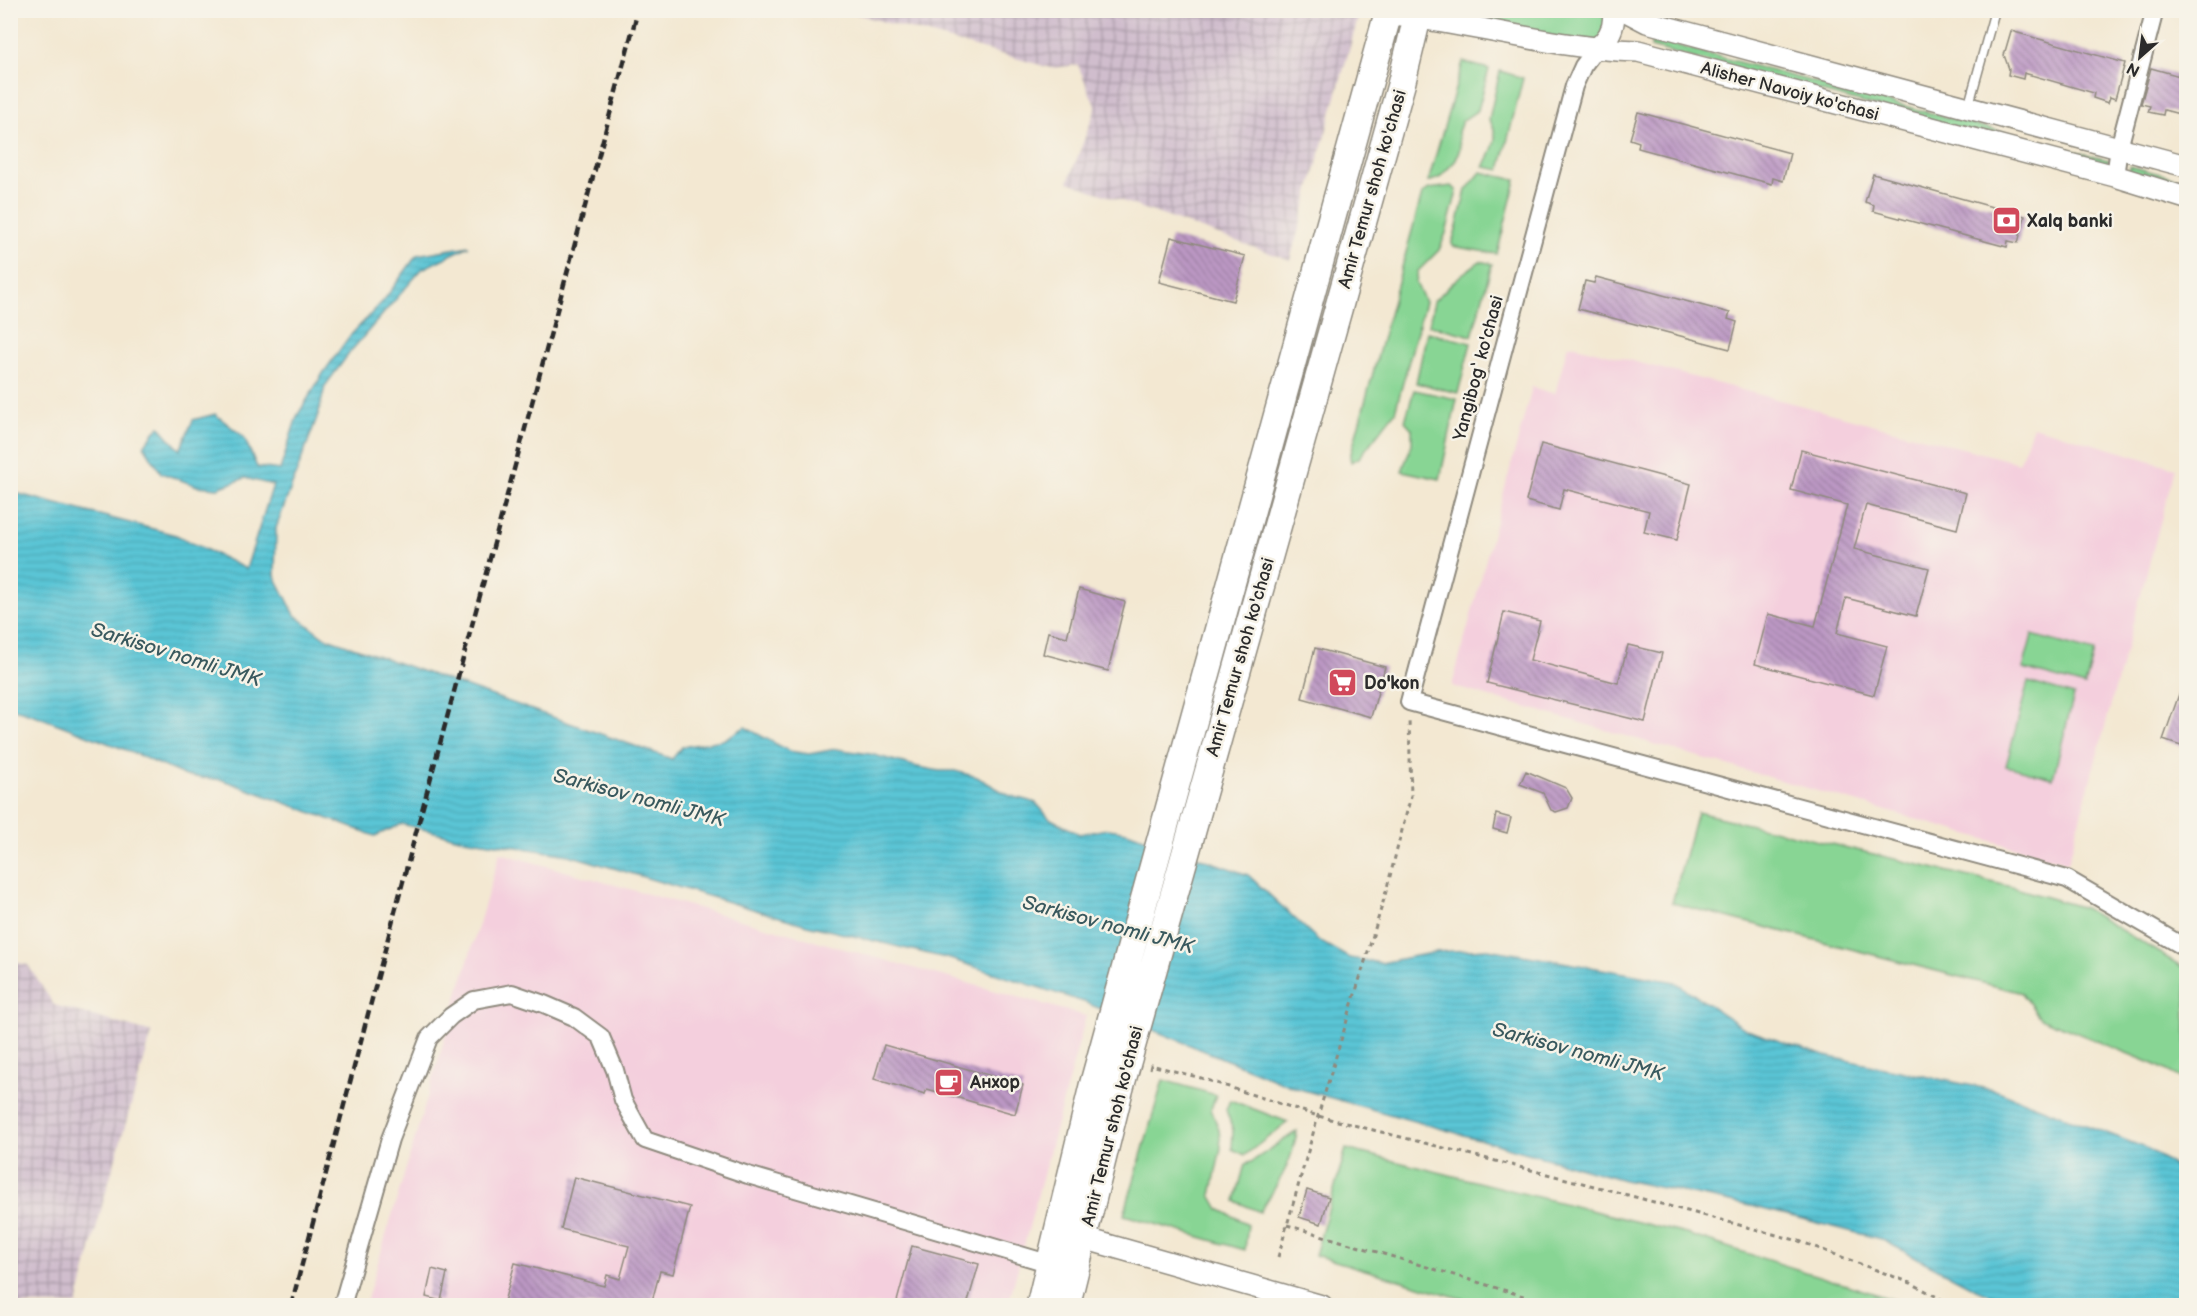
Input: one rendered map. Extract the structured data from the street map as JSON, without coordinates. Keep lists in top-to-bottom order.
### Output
{
  "streets": {
    "highway": ["Amir Temur shoh ko'chasi"],
    "street": ["Alisher Navoiy ko'chasi", "Yangibog‘ ko'chasi"]
  },
  "crossings": [
    ["Alisher Navoiy ko'chasi", "Amir Temur shoh ko'chasi"],
    ["Alisher Navoiy ko'chasi", "Yangibog‘ ko'chasi"]
  ],
  "water": ["Sarkisov nomli JMK"],
  "places": {
    "bank": ["Xalq banki"],
    "supermarket": ["Do'kon"],
    "cafe": ["Анхор"]
  },
  "north": "bottom left"
}
